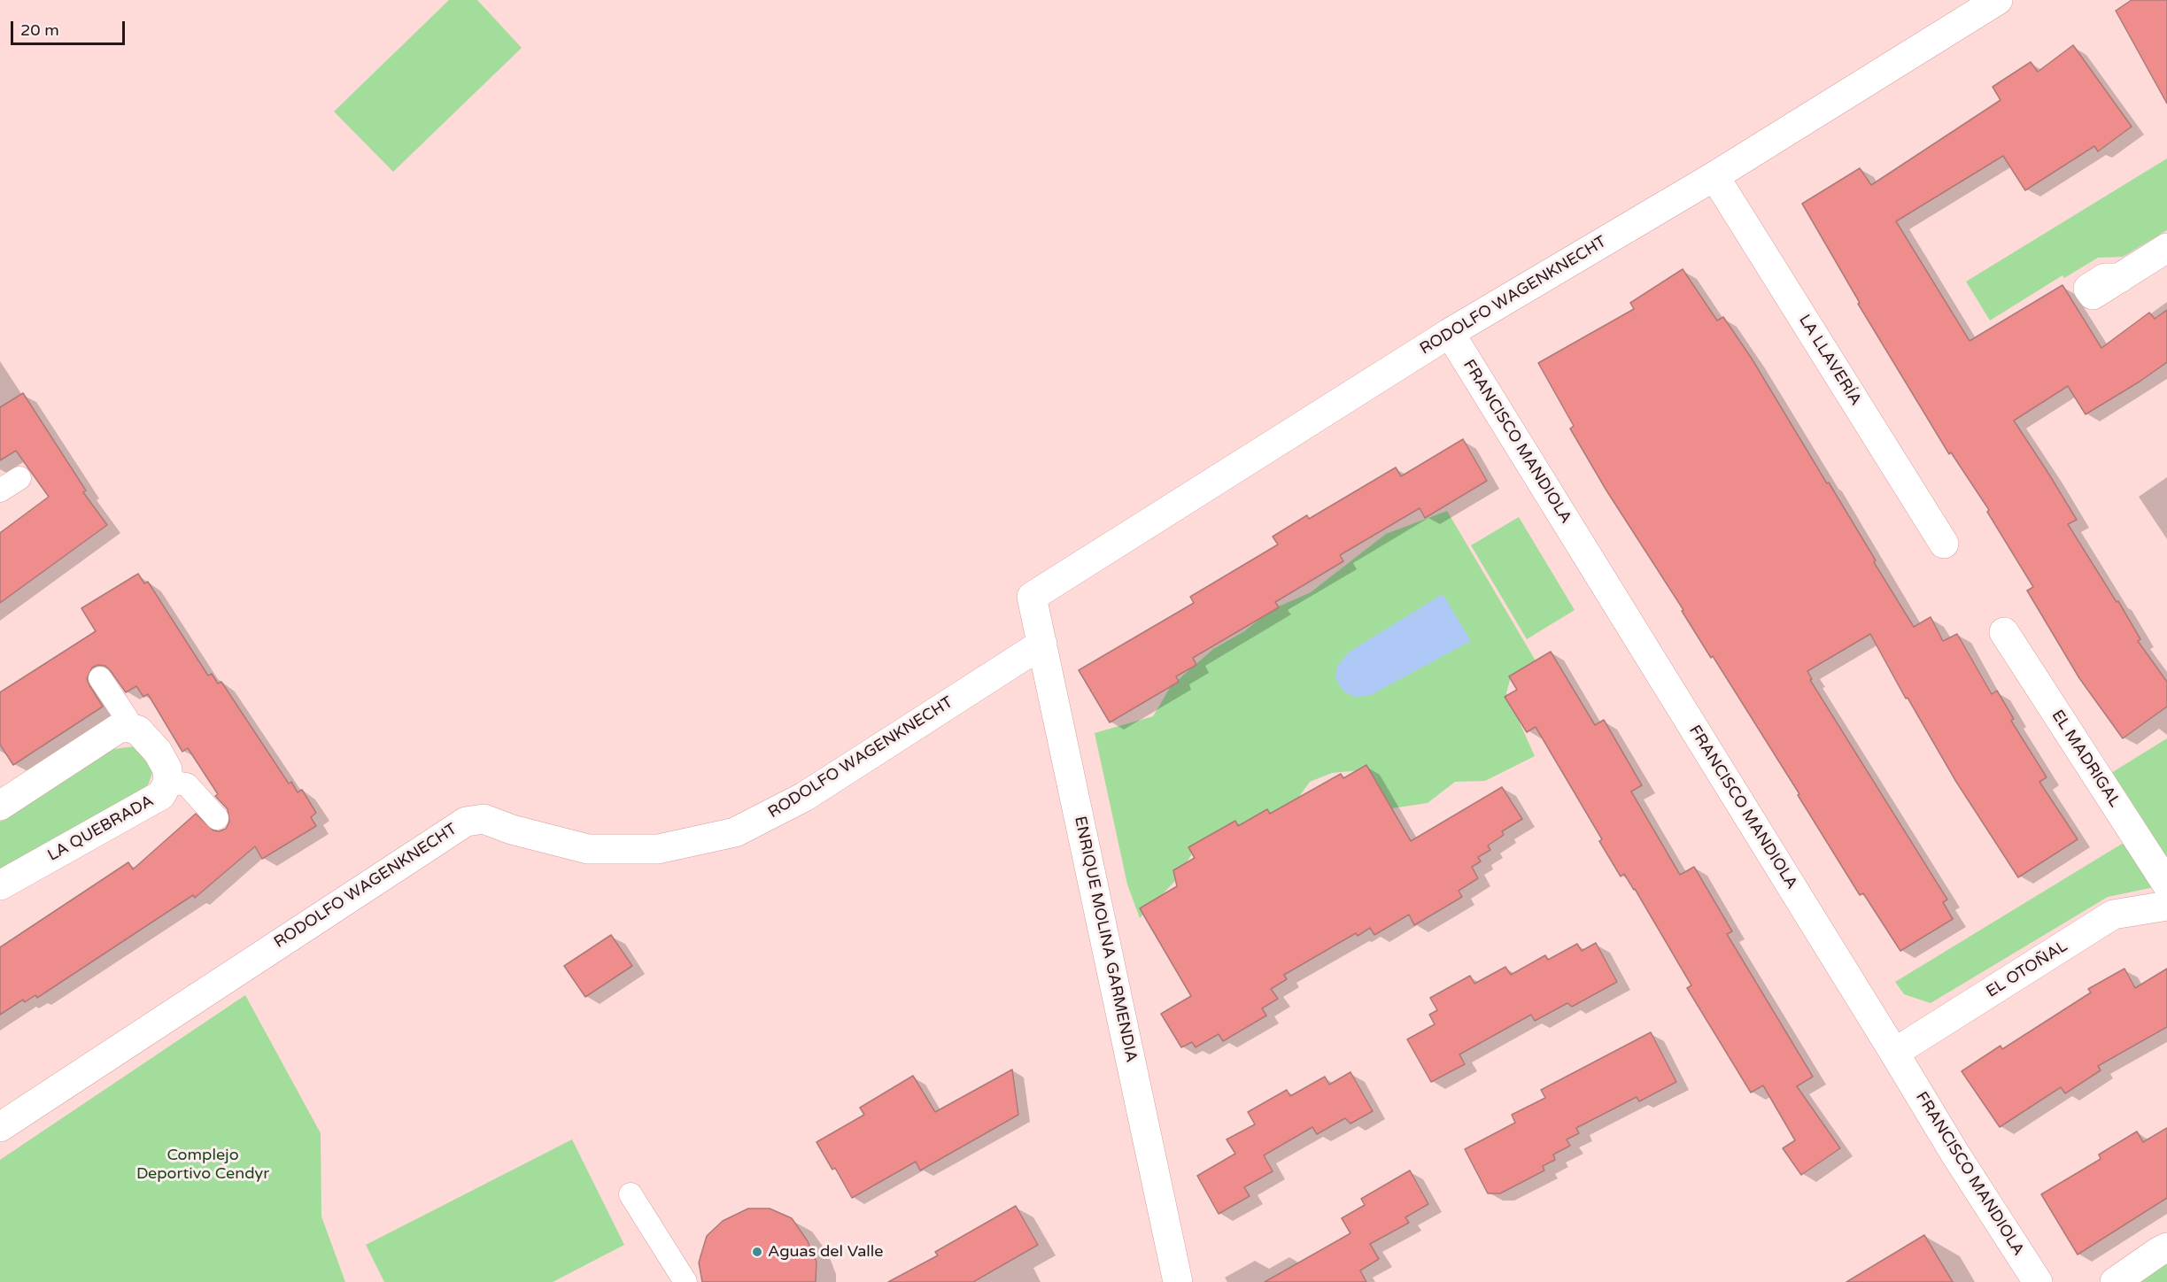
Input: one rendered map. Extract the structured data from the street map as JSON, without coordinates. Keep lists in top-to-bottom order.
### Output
{
  "streets": {
    "street": [
      "RODOLFO WAGENKNECHT",
      "LA LLAVERÍA",
      "FRANCISCO MANDIOLA",
      "EL MADRIGAL",
      "LA QUEBRADA",
      "ENRIQUE MOLINA GARMENDIA",
      "EL OTOÑAL"
    ]
  },
  "crossings": [
    ["RODOLFO WAGENKNECHT", "LA LLAVERÍA"],
    ["RODOLFO WAGENKNECHT", "FRANCISCO MANDIOLA"],
    ["RODOLFO WAGENKNECHT", "ENRIQUE MOLINA GARMENDIA"],
    ["FRANCISCO MANDIOLA", "EL OTOÑAL"]
  ],
  "parks": ["Complejo Deportivo Cendyr"],
  "places": ["Aguas del Valle"],
  "scale_bar": "20 m"
}
